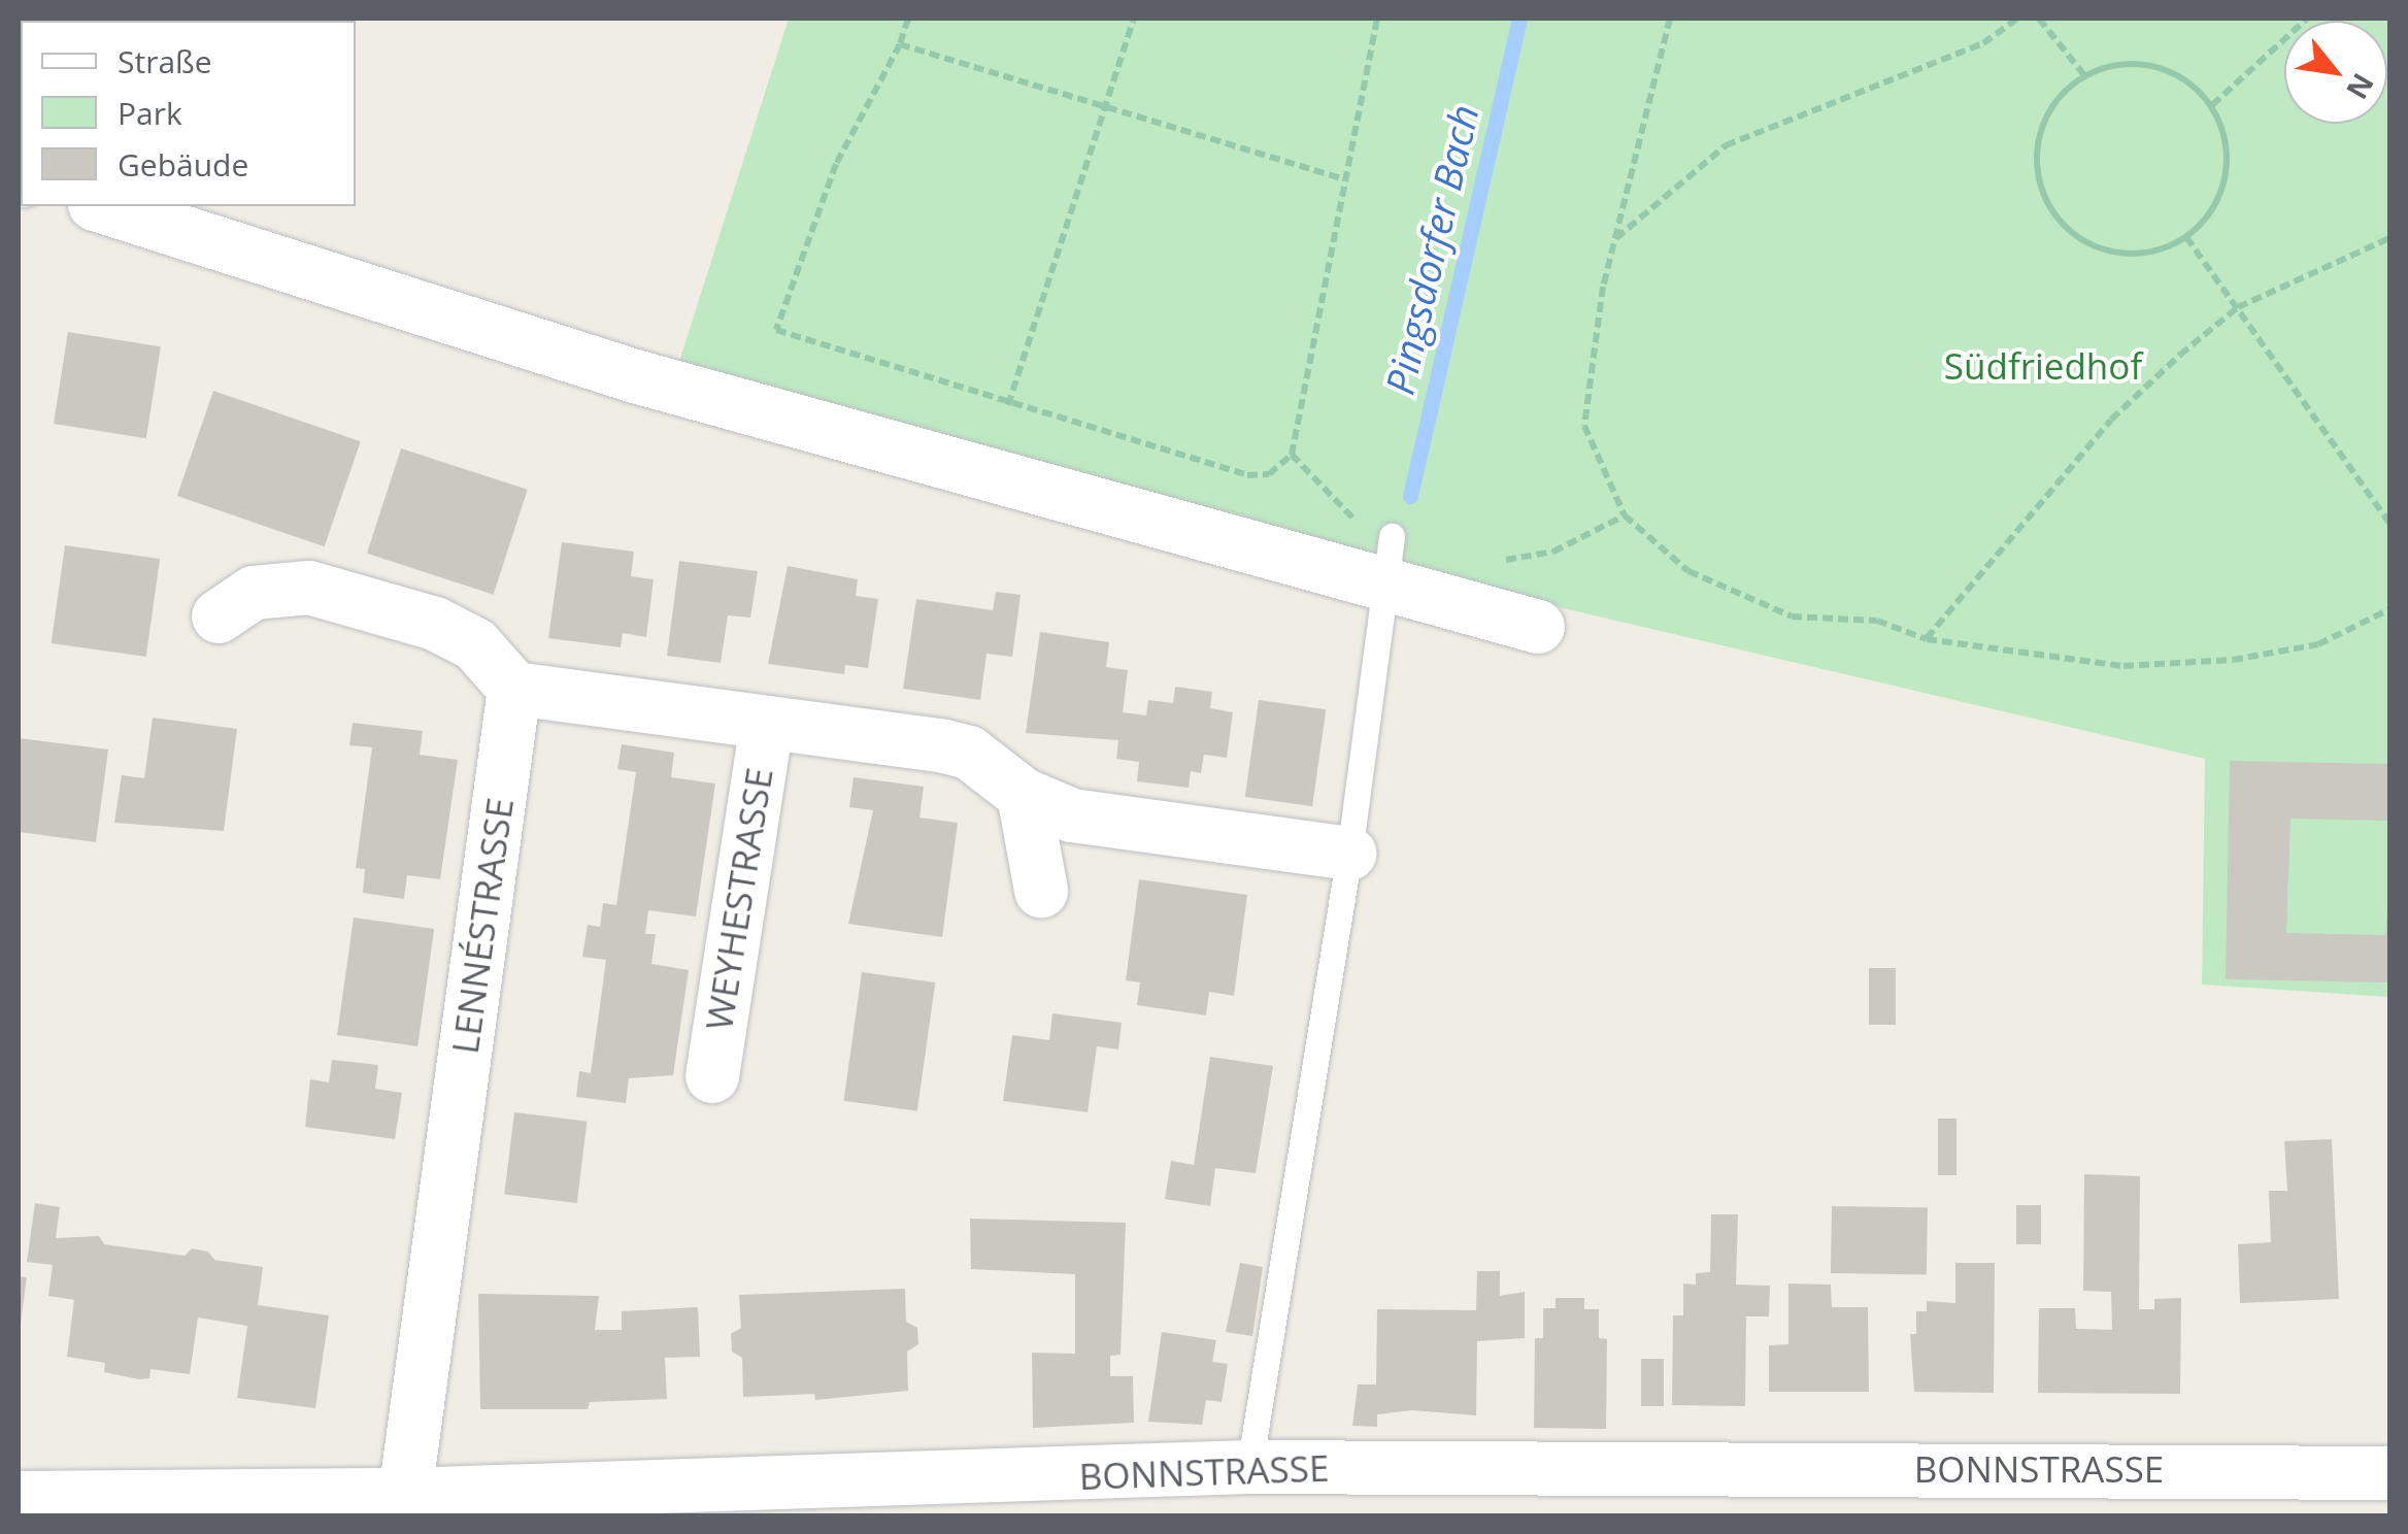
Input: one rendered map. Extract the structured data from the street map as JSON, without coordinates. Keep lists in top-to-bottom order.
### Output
{
  "streets": {
    "street": ["WEYHESTRASSE", "LENNÉSTRASSE", "BONNSTRASSE"]
  },
  "crossings": [
    ["WEYHESTRASSE", "LENNÉSTRASSE"],
    ["LENNÉSTRASSE", "BONNSTRASSE"]
  ],
  "water": ["Pingsdorfer Bach"],
  "parks": ["Südfriedhof"],
  "legend": ["Straße", "Park", "Gebäude"],
  "north": "bottom right"
}
